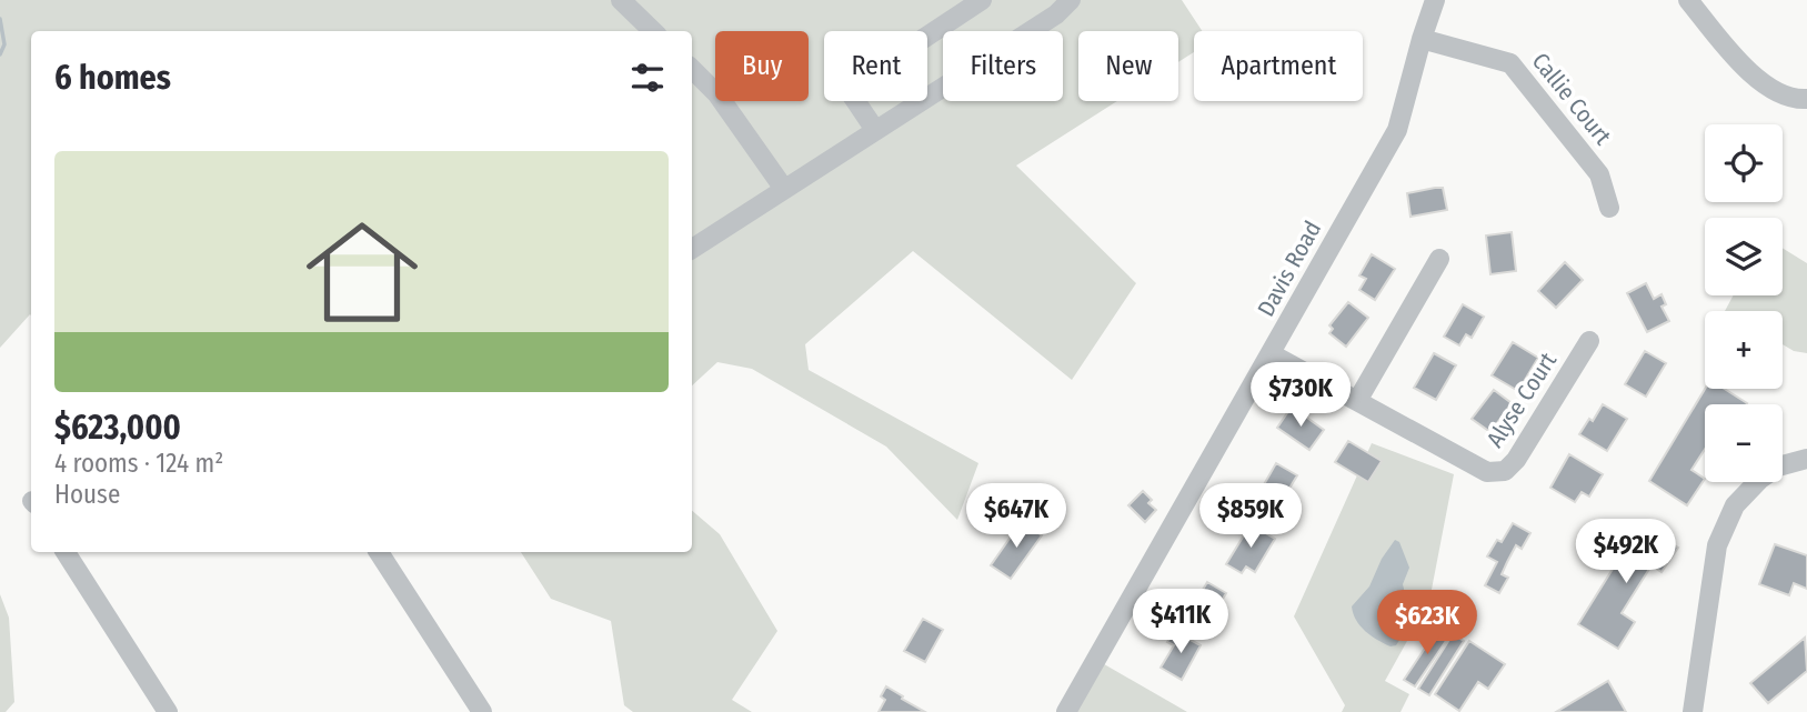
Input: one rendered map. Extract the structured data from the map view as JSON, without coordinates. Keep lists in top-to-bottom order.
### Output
{
  "streets": {
    "street": ["Callie Court", "Davis Road", "Alyse Court"]
  },
  "crossings": [
    ["Callie Court", "Davis Road"]
  ],
  "page": {
    "chip": [
      "Buy",
      "Rent",
      "Filters",
      "New",
      "Apartment"
    ],
    "heading": "6 homes",
    "map_buttons": ["+", "−"],
    "list": [
      {
        "name": "$623,000",
        "note": "4 rooms · 124 m² · House"
      }
    ],
    "price": [
      "$730K",
      "$647K",
      "$859K",
      "$492K",
      "$411K",
      "$623K"
    ]
  }
}
